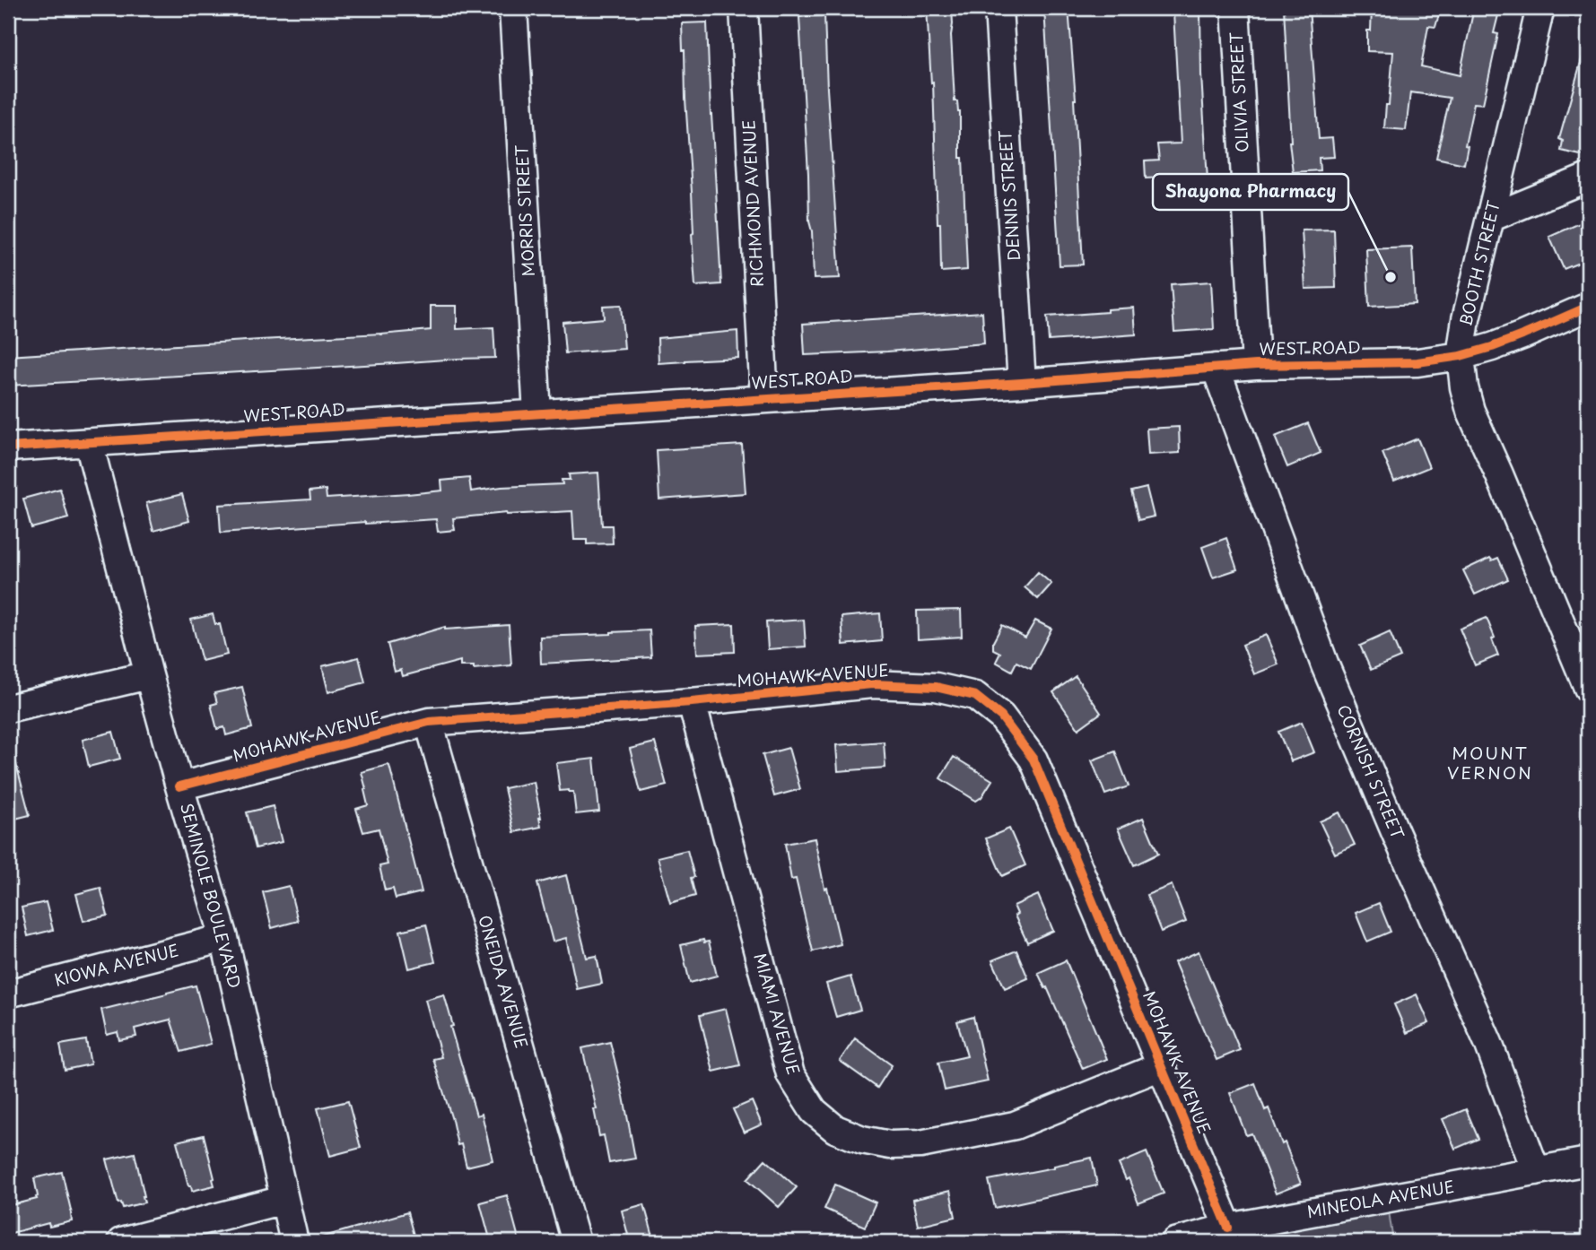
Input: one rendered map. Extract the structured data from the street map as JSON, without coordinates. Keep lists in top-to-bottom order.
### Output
{
  "streets": {
    "street": [
      "OLIVIA STREET",
      "DENNIS STREET",
      "RICHMOND AVENUE",
      "MORRIS STREET",
      "BOOTH STREET",
      "WEST ROAD",
      "MOHAWK AVENUE",
      "CORNISH STREET",
      "SEMINOLE BOULEVARD",
      "KIOWA AVENUE",
      "ONEIDA AVENUE",
      "MIAMI AVENUE",
      "MINEOLA AVENUE"
    ]
  },
  "crossings": [
    ["OLIVIA STREET", "WEST ROAD"],
    ["DENNIS STREET", "WEST ROAD"],
    ["RICHMOND AVENUE", "WEST ROAD"],
    ["MORRIS STREET", "WEST ROAD"],
    ["BOOTH STREET", "WEST ROAD"],
    ["WEST ROAD", "CORNISH STREET"],
    ["WEST ROAD", "SEMINOLE BOULEVARD"],
    ["MOHAWK AVENUE", "SEMINOLE BOULEVARD"],
    ["MOHAWK AVENUE", "ONEIDA AVENUE"],
    ["MOHAWK AVENUE", "MIAMI AVENUE"],
    ["MOHAWK AVENUE", "MINEOLA AVENUE"],
    ["CORNISH STREET", "MINEOLA AVENUE"],
    ["SEMINOLE BOULEVARD", "KIOWA AVENUE"]
  ],
  "districts": ["MOUNT VERNON"],
  "places": ["Shayona Pharmacy"]
}
